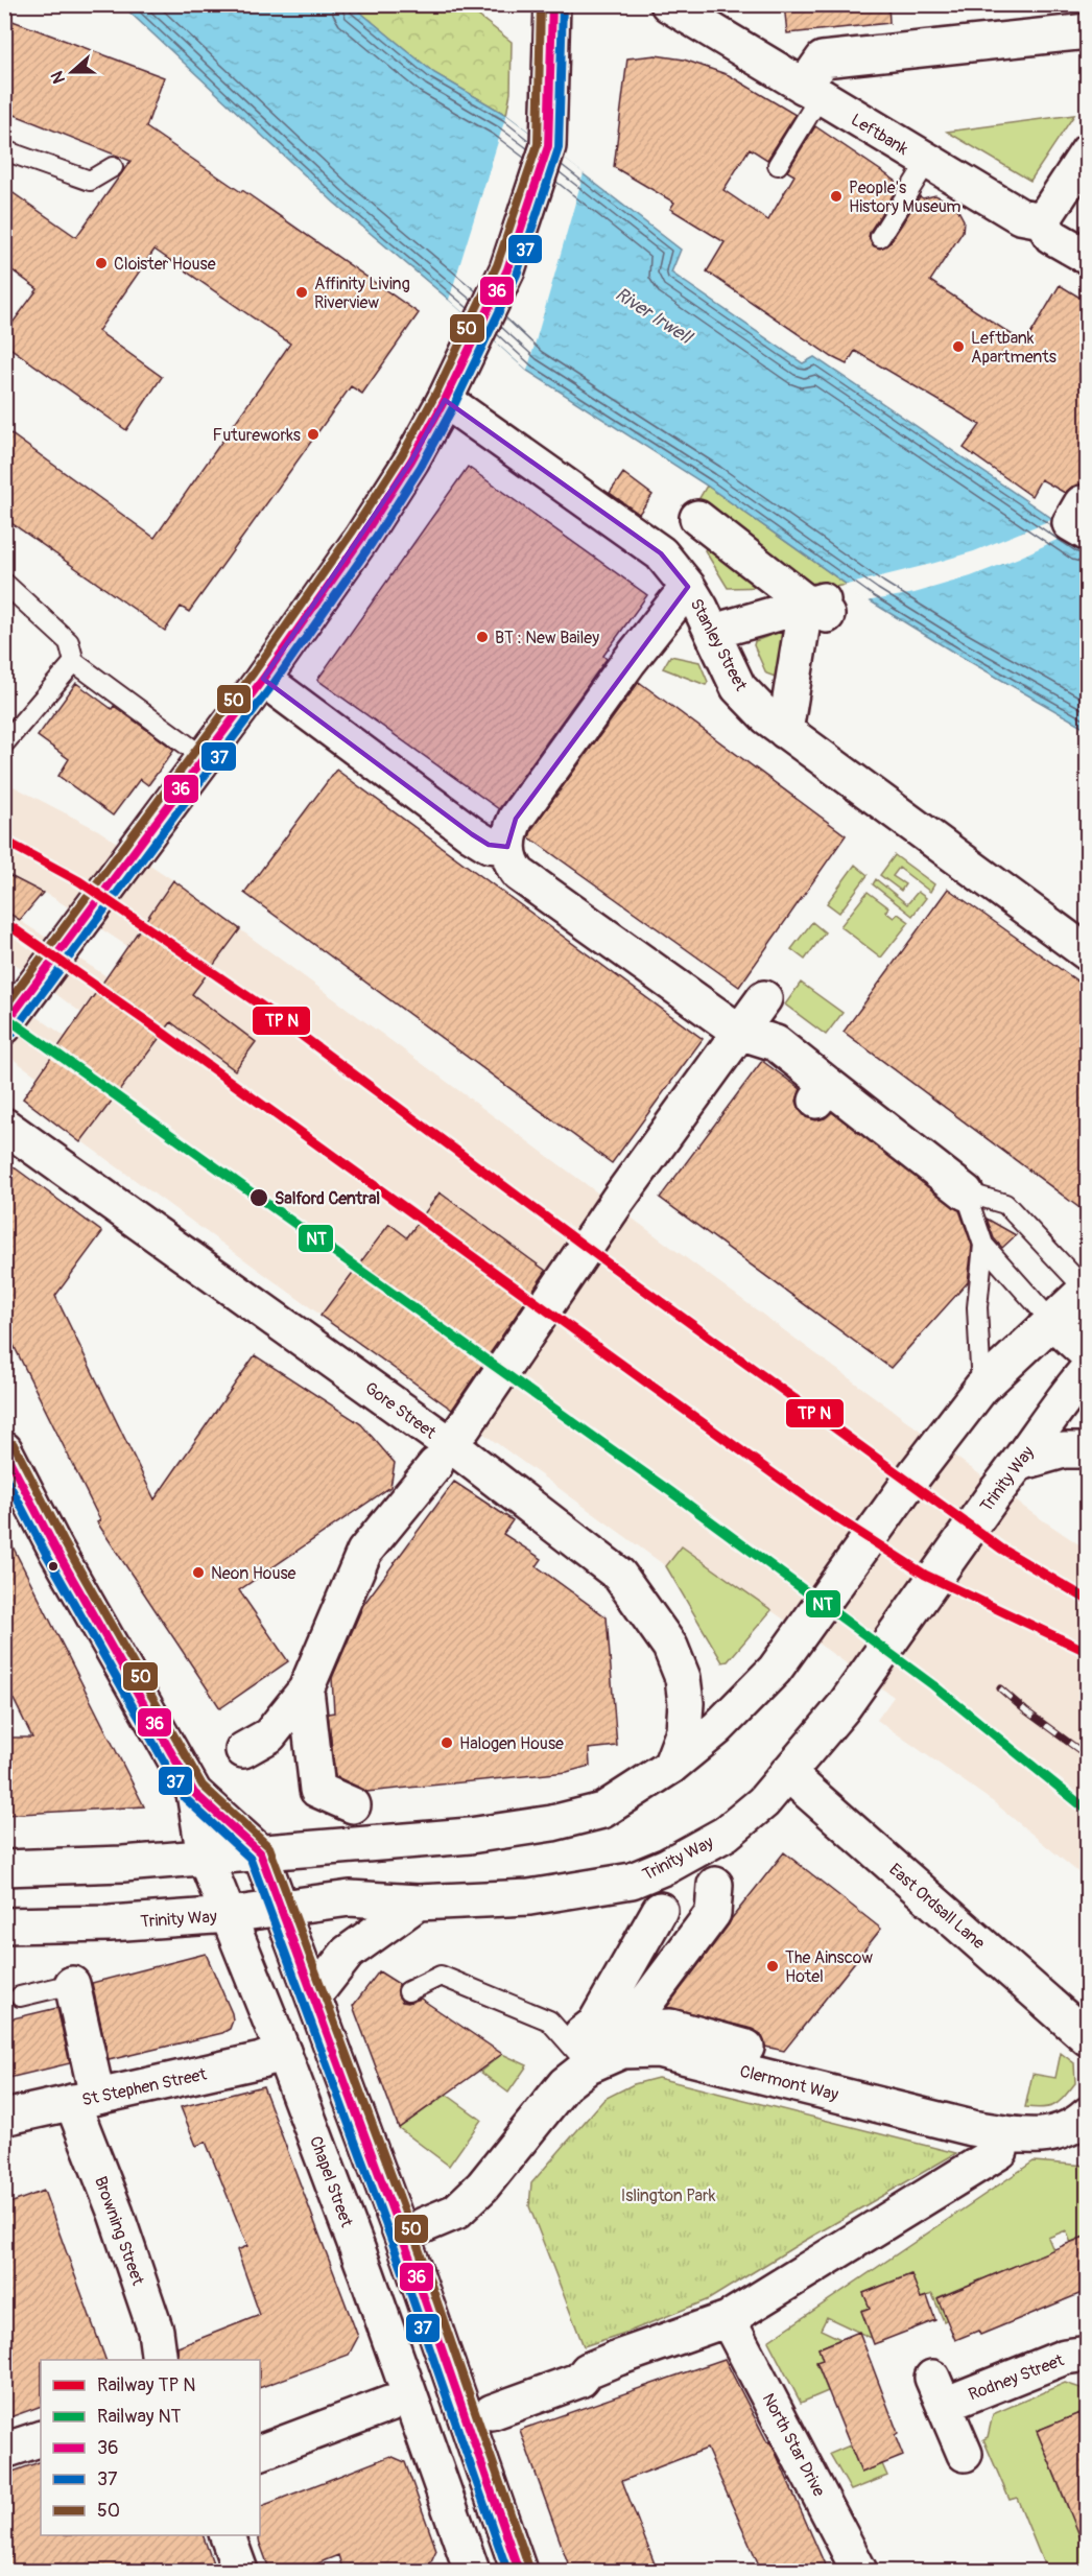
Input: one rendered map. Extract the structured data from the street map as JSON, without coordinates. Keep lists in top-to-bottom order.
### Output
{
  "streets": {
    "main road": [
      "Leftbank",
      "Stanley Street",
      "Gore Street",
      "Trinity Way",
      "East Ordsall Lane",
      "Clermont Way",
      "St Stephen Street",
      "Chapel Street",
      "Browning Street",
      "Rodney Street",
      "North Star Drive"
    ]
  },
  "crossings": [
    ["Trinity Way", "East Ordsall Lane"],
    ["Trinity Way", "Chapel Street"],
    ["St Stephen Street", "Chapel Street"],
    ["St Stephen Street", "Browning Street"]
  ],
  "water": ["River Irwell"],
  "parks": ["Islington Park"],
  "places": [
    "People's History Museum",
    "Cloister House",
    "Affinity Living Riverview",
    "Leftbank Apartments",
    "Futureworks",
    "BT : New Bailey",
    "Salford Central",
    "Neon House",
    "Halogen House",
    "The Ainscow Hotel"
  ],
  "lines": [
    "transit line 36",
    "transit line 37",
    "transit line 50",
    "rail line NT"
  ],
  "legend": [
    "Railway TP N",
    "Railway NT",
    "36",
    "37",
    "50"
  ],
  "north": "left"
}
